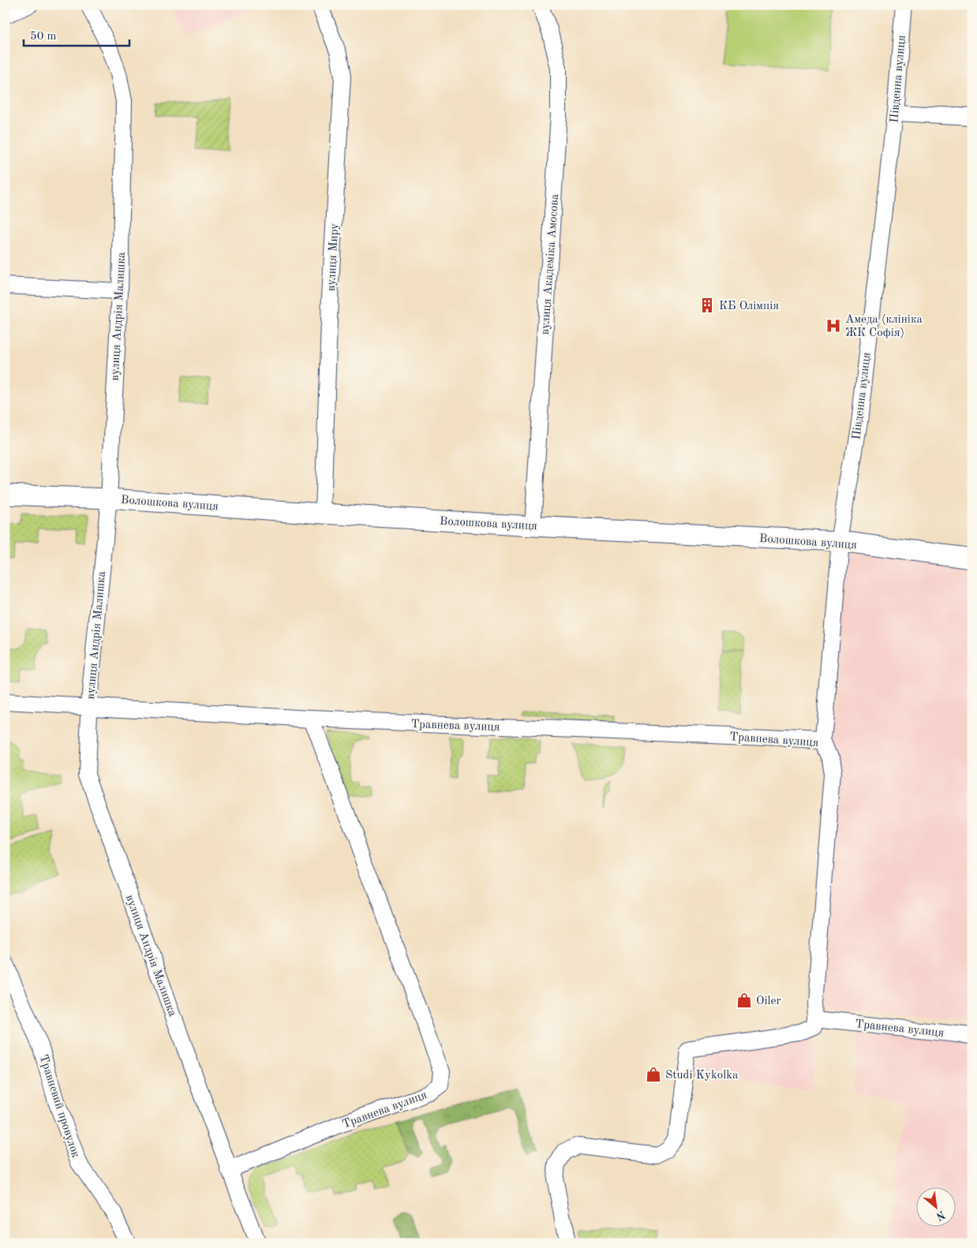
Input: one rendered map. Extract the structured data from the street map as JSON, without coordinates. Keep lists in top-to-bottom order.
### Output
{
  "streets": {
    "street": [
      "Південна вулиця",
      "вулиця Миру",
      "вулиця Академіка Амосова",
      "вулиця Андрія Малишка",
      "Волошкова вулиця",
      "Травнева вулиця",
      "Травневий провулок"
    ]
  },
  "crossings": [
    ["Південна вулиця", "Волошкова вулиця"],
    ["Південна вулиця", "Травнева вулиця"],
    ["вулиця Миру", "Волошкова вулиця"],
    ["вулиця Академіка Амосова", "Волошкова вулиця"],
    ["вулиця Андрія Малишка", "Волошкова вулиця"],
    ["вулиця Андрія Малишка", "Травнева вулиця"]
  ],
  "places": {
    "building": ["КБ Олімпія"],
    "hospital": ["Амеда (клініка ЖК Софія)"],
    "shop": ["Oiler", "Studi Kykolka"]
  },
  "scale_bar": "50 m",
  "north": "bottom right"
}
